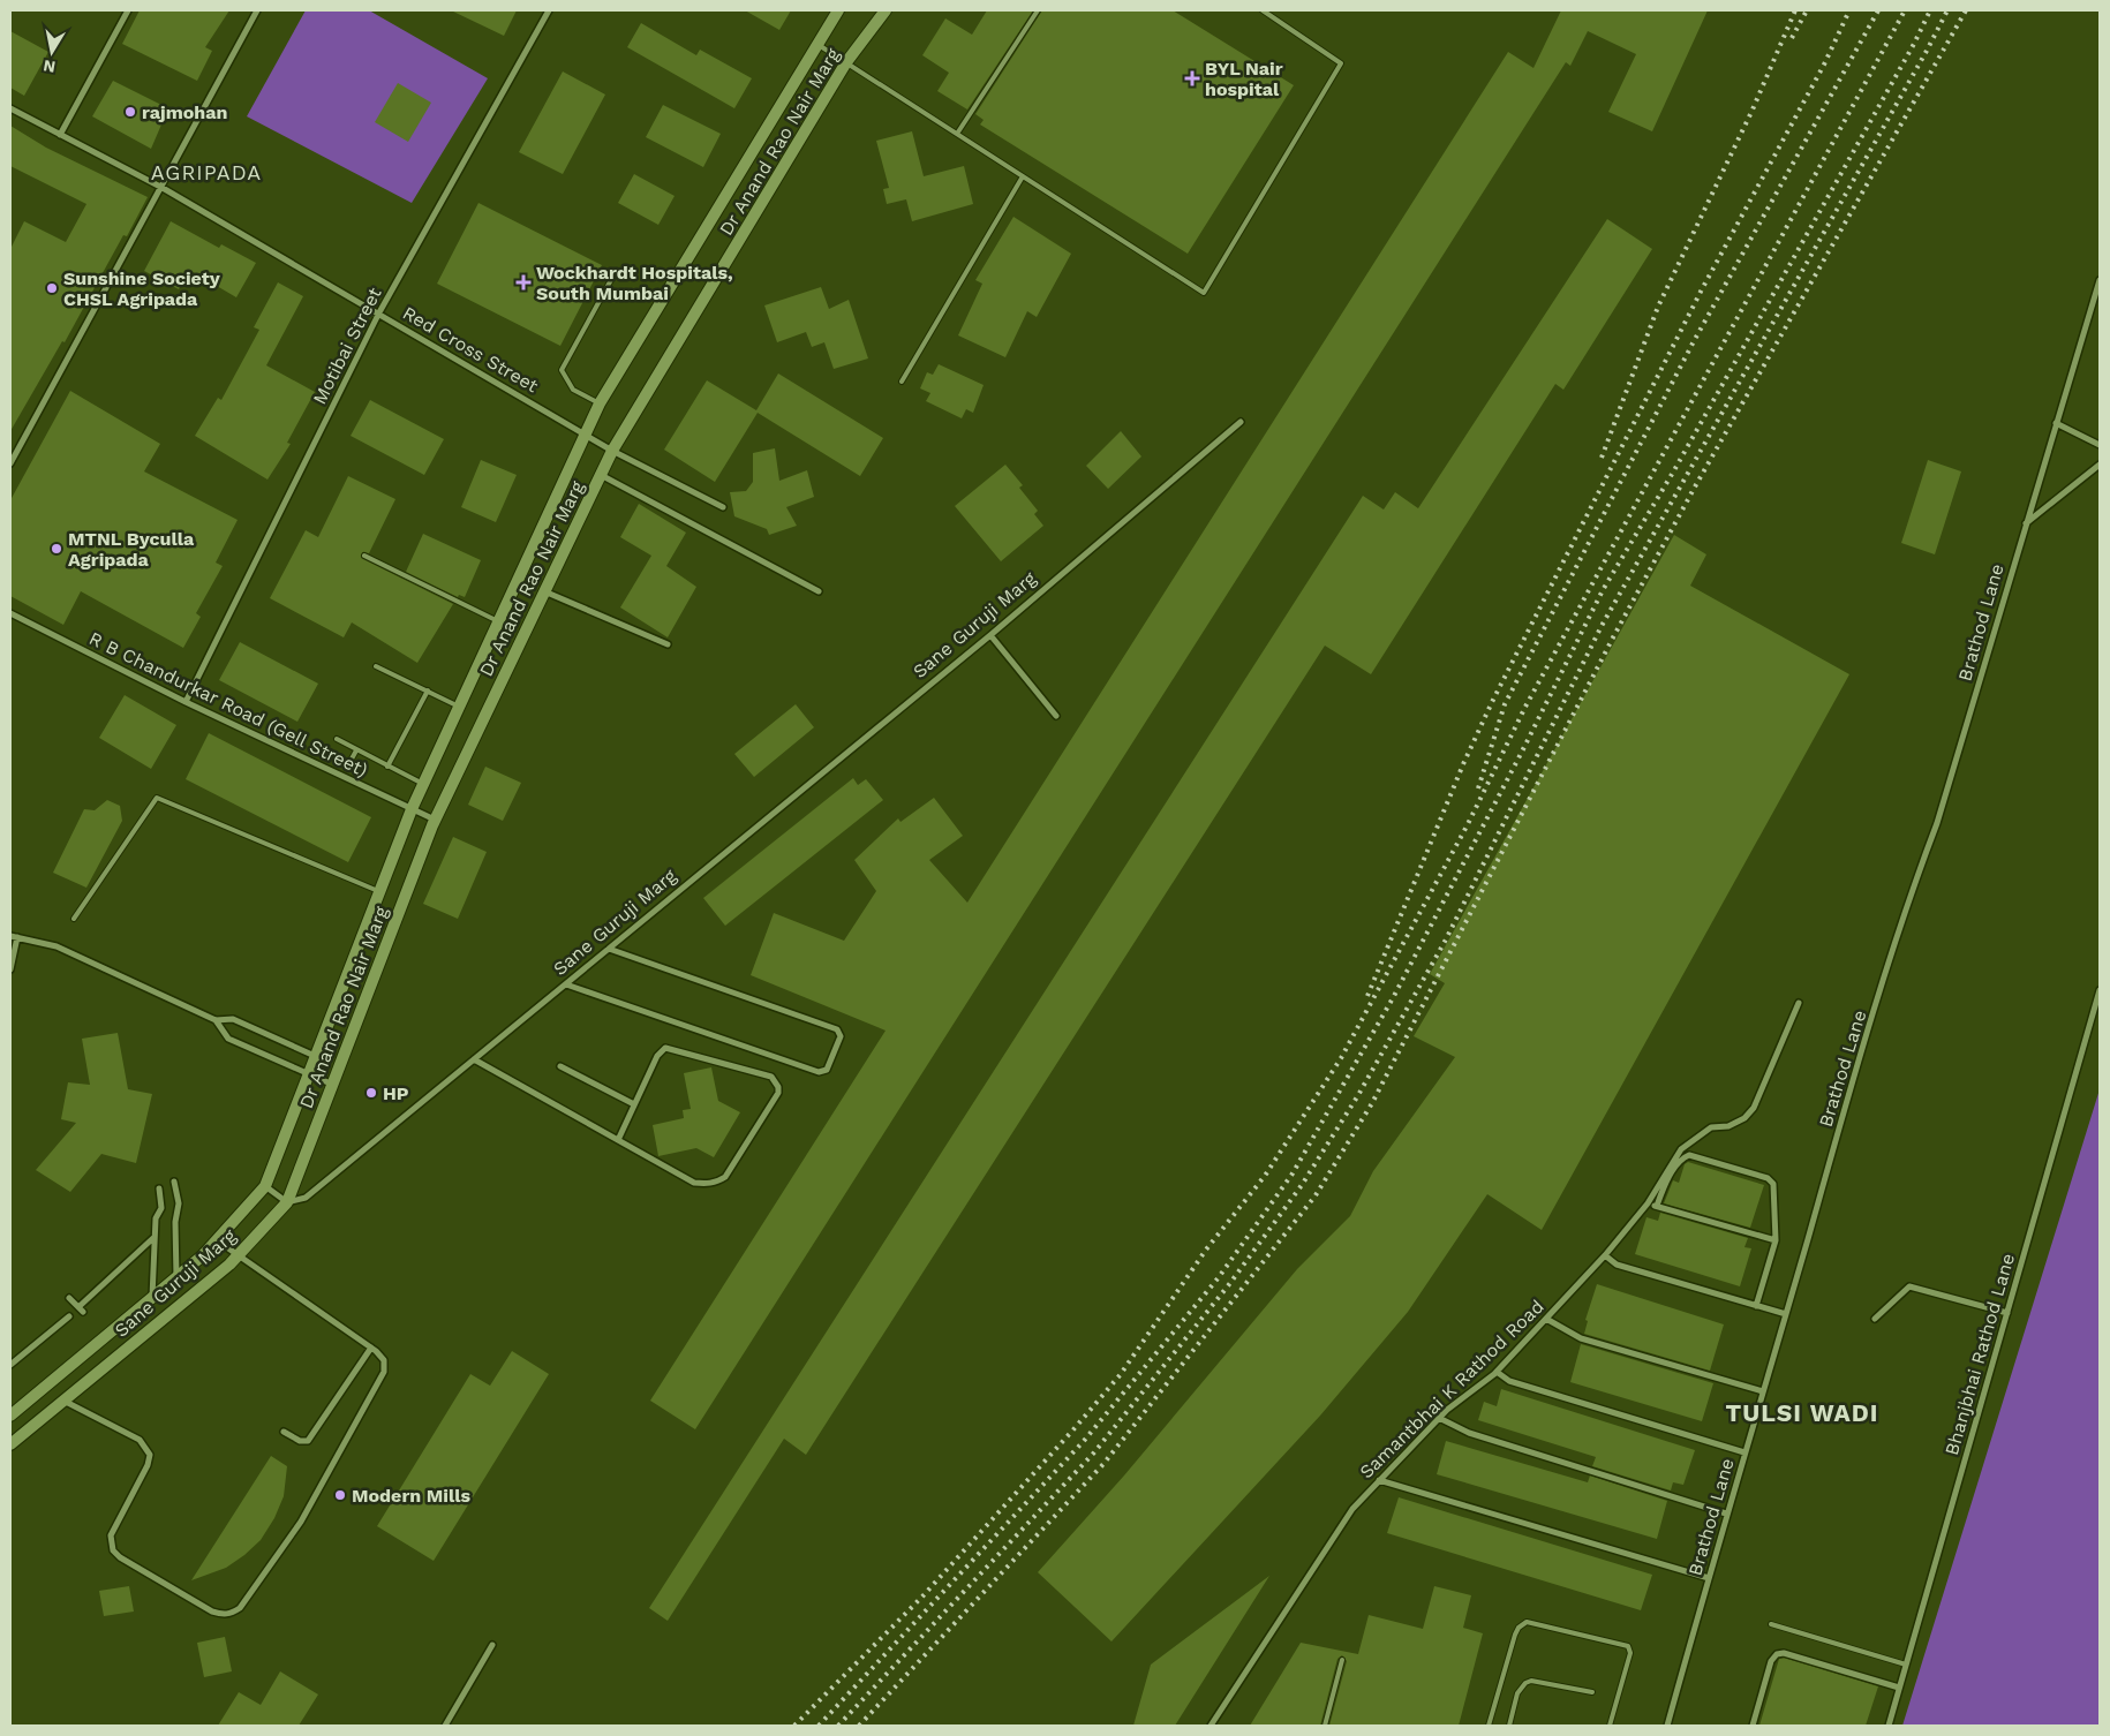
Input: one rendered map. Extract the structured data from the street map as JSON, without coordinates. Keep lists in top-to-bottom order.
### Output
{
  "streets": {
    "main road": ["Dr Anand Rao Nair Marg", "Sane Guruji Marg"],
    "street": [
      "Motibai Street",
      "Red Cross Street",
      "Brathod Lane",
      "R B Chandurkar Road (Gell Street)",
      "Bhanjbhai Rathod Lane",
      "Samantbhai K Rathod Road"
    ]
  },
  "crossings": [
    ["Dr Anand Rao Nair Marg", "Red Cross Street"],
    ["Dr Anand Rao Nair Marg", "Sane Guruji Marg"],
    ["Dr Anand Rao Nair Marg", "R B Chandurkar Road (Gell Street)"],
    ["Motibai Street", "Red Cross Street"],
    ["Motibai Street", "R B Chandurkar Road (Gell Street)"]
  ],
  "districts": ["AGRIPADA", "TULSI WADI"],
  "places": {
    "health": ["BYL Nair hospital", "Wockhardt Hospitals, South Mumbai"],
    "other": [
      "rajmohan",
      "Sunshine Society CHSL Agripada",
      "MTNL Byculla Agripada",
      "HP",
      "Modern Mills"
    ]
  },
  "north": "bottom"
}
